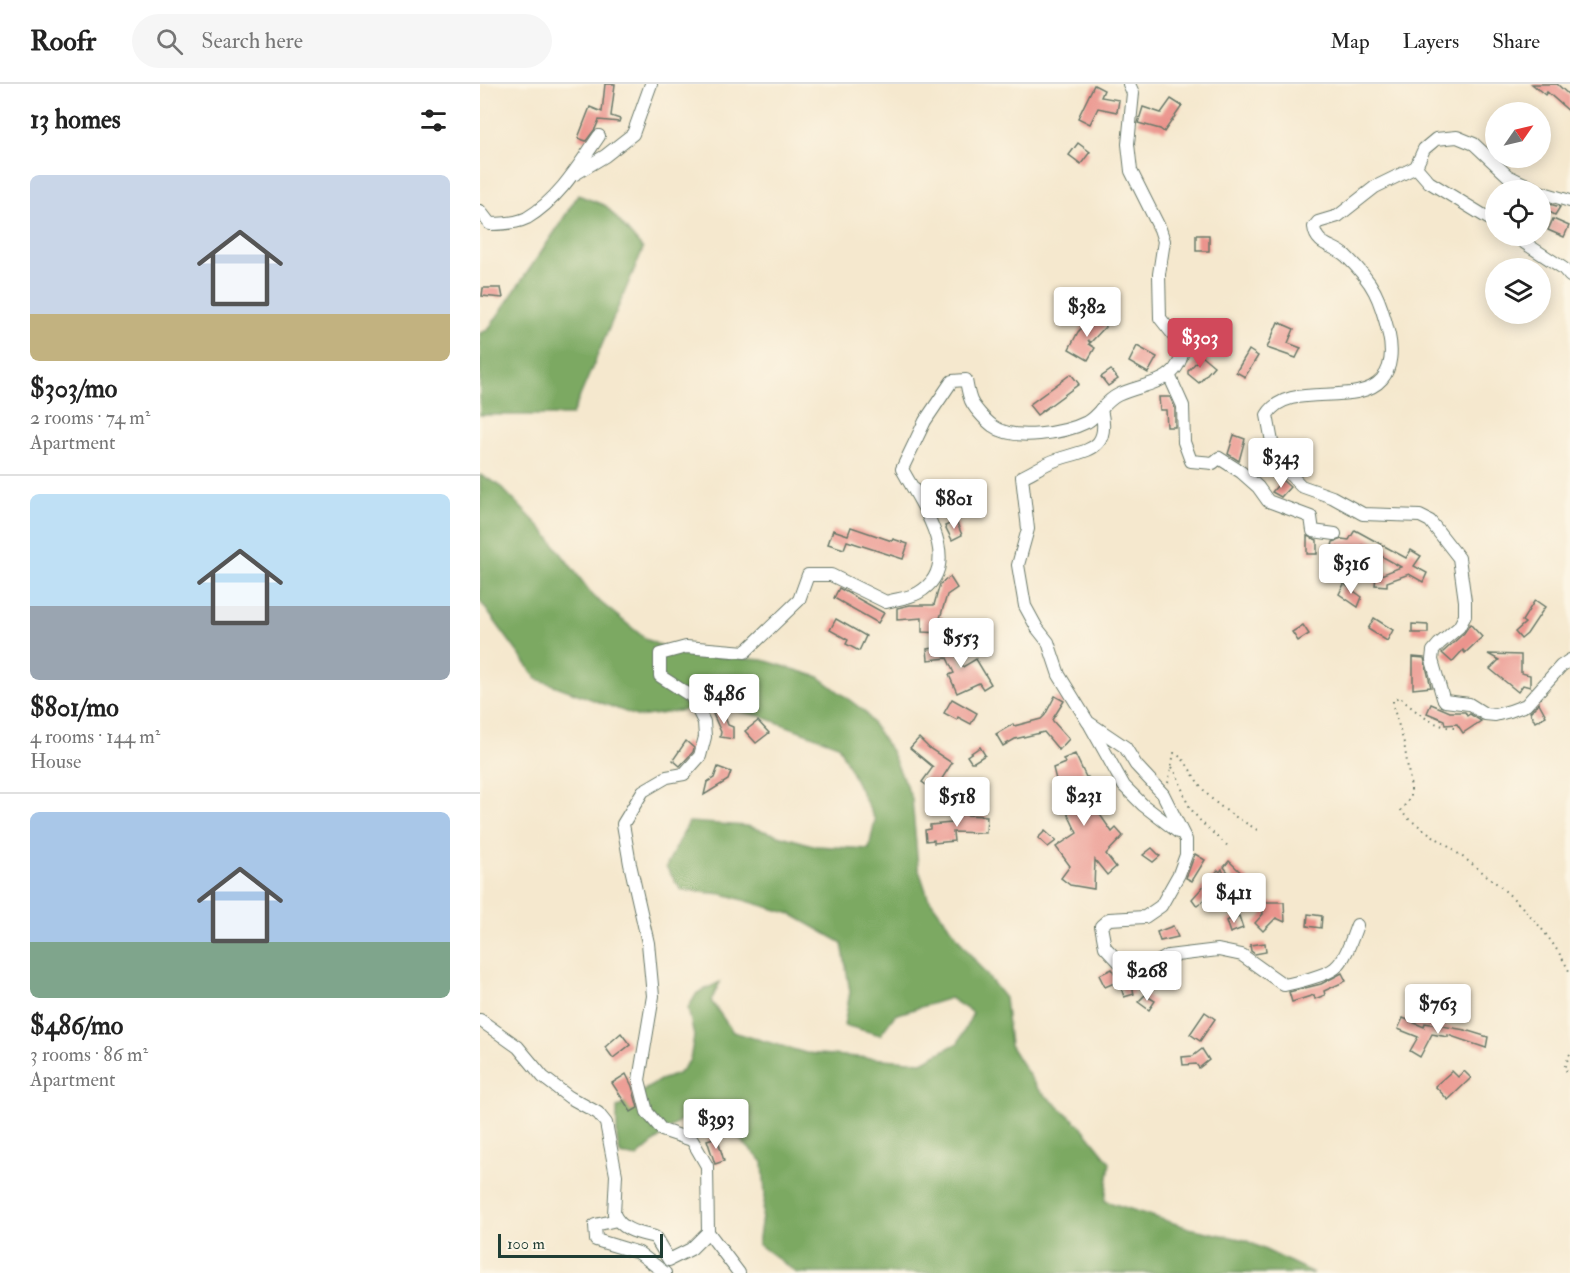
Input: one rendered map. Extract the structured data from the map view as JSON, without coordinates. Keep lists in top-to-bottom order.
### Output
{
  "scale_bar": "100 m",
  "north": "top right",
  "page": {
    "header": "Roofr",
    "search": "Search here",
    "nav": ["Map", "Layers", "Share"],
    "heading": "13 homes",
    "list": [
      {
        "name": "$303/mo",
        "note": "2 rooms · 74 m² · Apartment"
      },
      {
        "name": "$801/mo",
        "note": "4 rooms · 144 m² · House"
      },
      {
        "name": "$486/mo",
        "note": "3 rooms · 86 m² · Apartment"
      }
    ],
    "price": [
      "$382",
      "$303",
      "$343",
      "$801",
      "$316",
      "$553",
      "$486",
      "$231",
      "$518",
      "$411",
      "$268",
      "$763",
      "$393"
    ],
    "scale": "100 m"
  }
}
